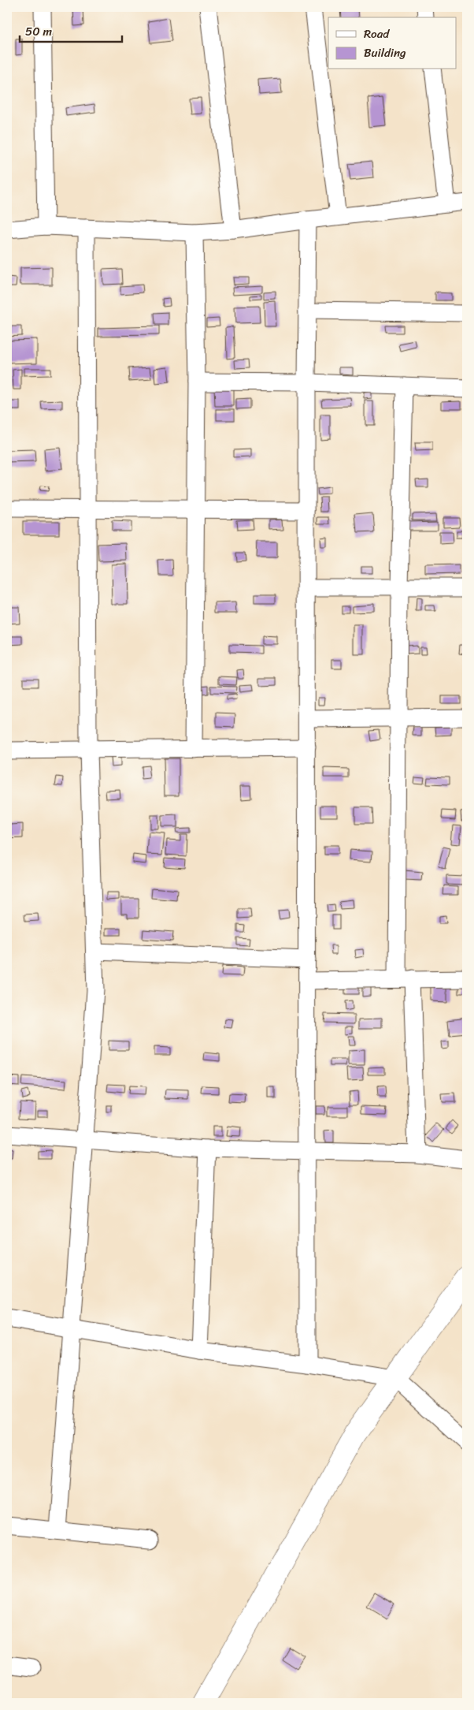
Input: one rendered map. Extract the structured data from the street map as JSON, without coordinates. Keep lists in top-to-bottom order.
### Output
{
  "legend": ["Road", "Building"],
  "scale_bar": "50 m"
}
